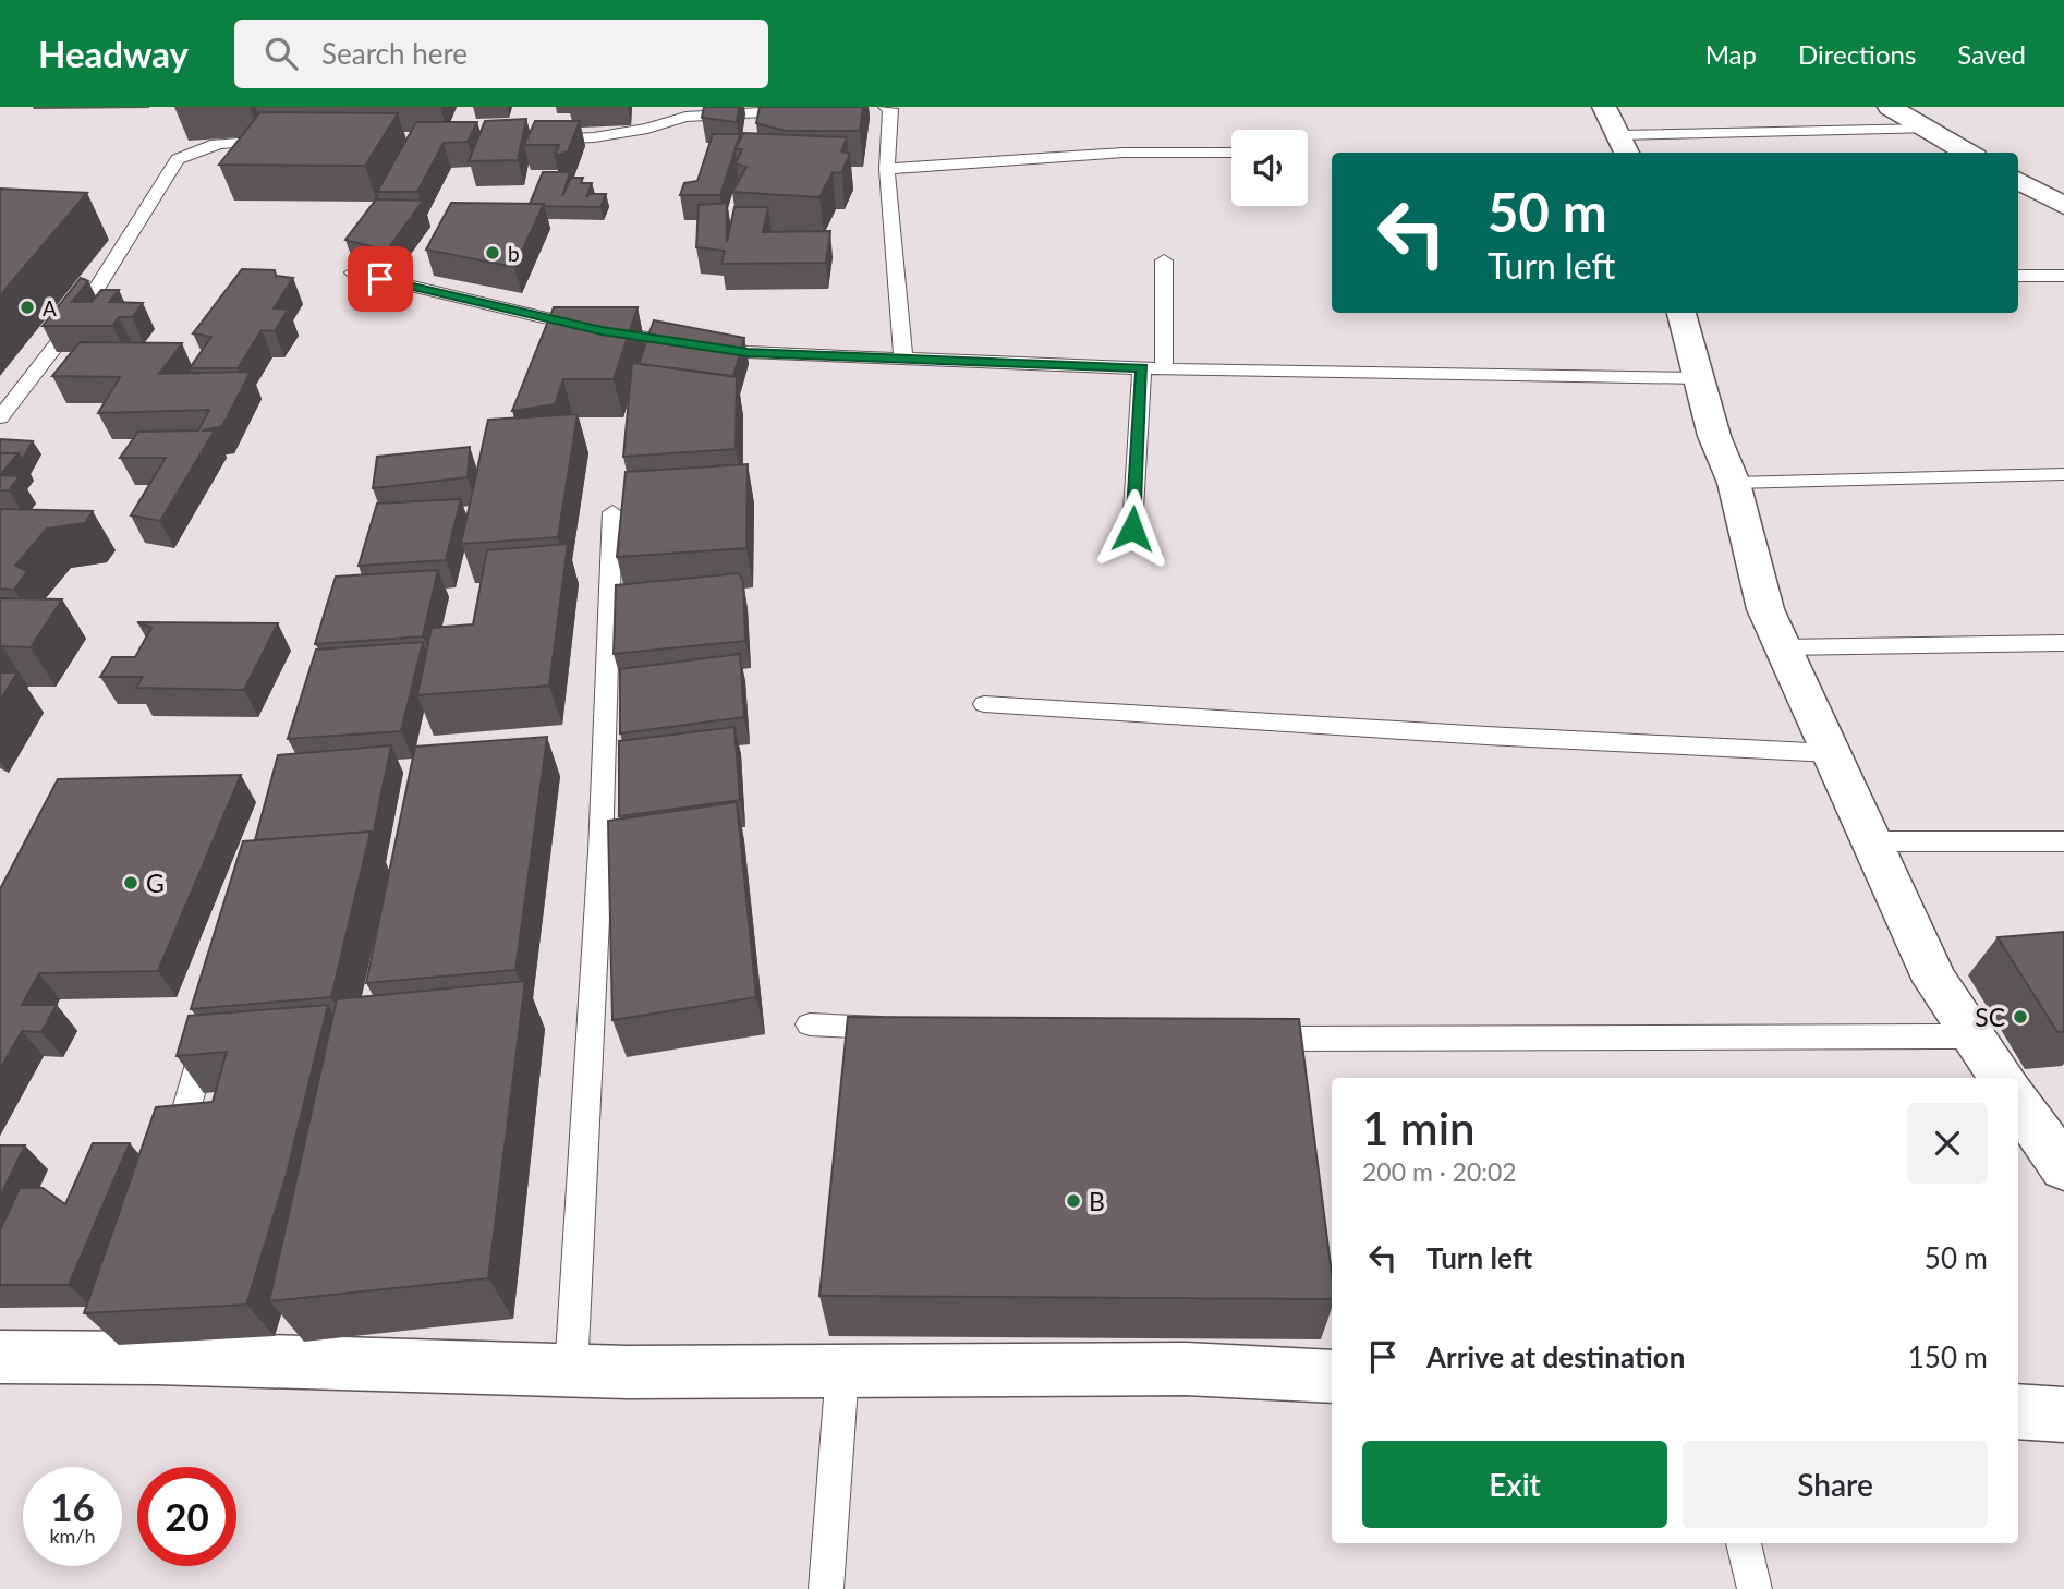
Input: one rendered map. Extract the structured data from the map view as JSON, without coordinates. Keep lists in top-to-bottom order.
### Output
{
  "places": [
    "b",
    "A",
    "G",
    "SC",
    "B"
  ],
  "page": {
    "header": "Headway",
    "search": "Search here",
    "nav": ["Map", "Directions", "Saved"],
    "turn": ["50 m", "Turn left"],
    "heading": ["1 min", "200 m · 20:02"],
    "list": [
      {
        "name": "Turn left",
        "value": "50 m"
      },
      {
        "name": "Arrive at destination",
        "value": "150 m"
      }
    ],
    "buttons": ["Exit", "Share"],
    "speed": "16 km/h",
    "limit": "20"
  }
}
